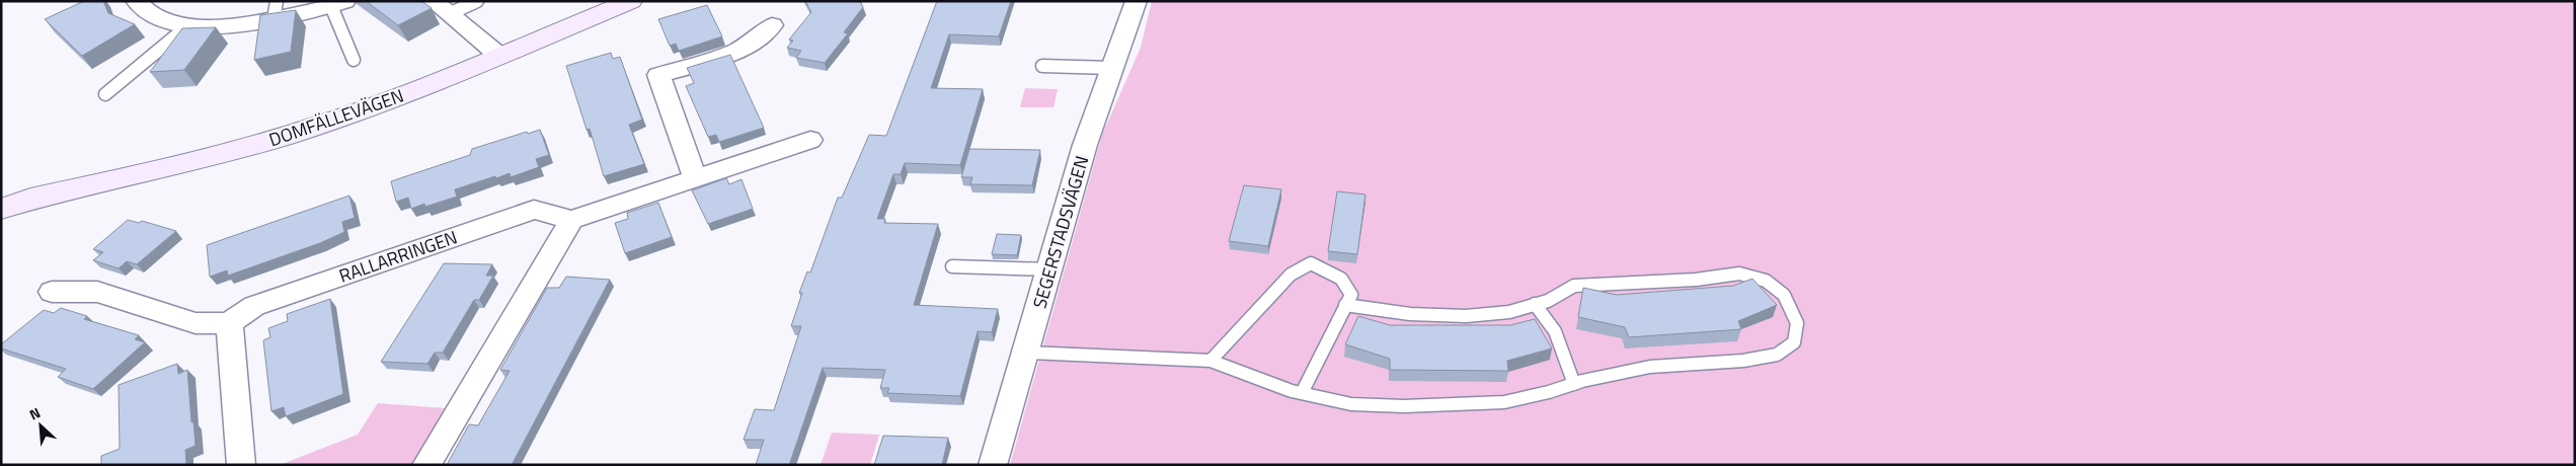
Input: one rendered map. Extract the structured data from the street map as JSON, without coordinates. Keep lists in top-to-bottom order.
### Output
{
  "streets": {
    "street": ["DOMFÄLLEVÄGEN", "SEGERSTADSVÄGEN", "RALLARRINGEN"]
  },
  "north": "top left"
}
